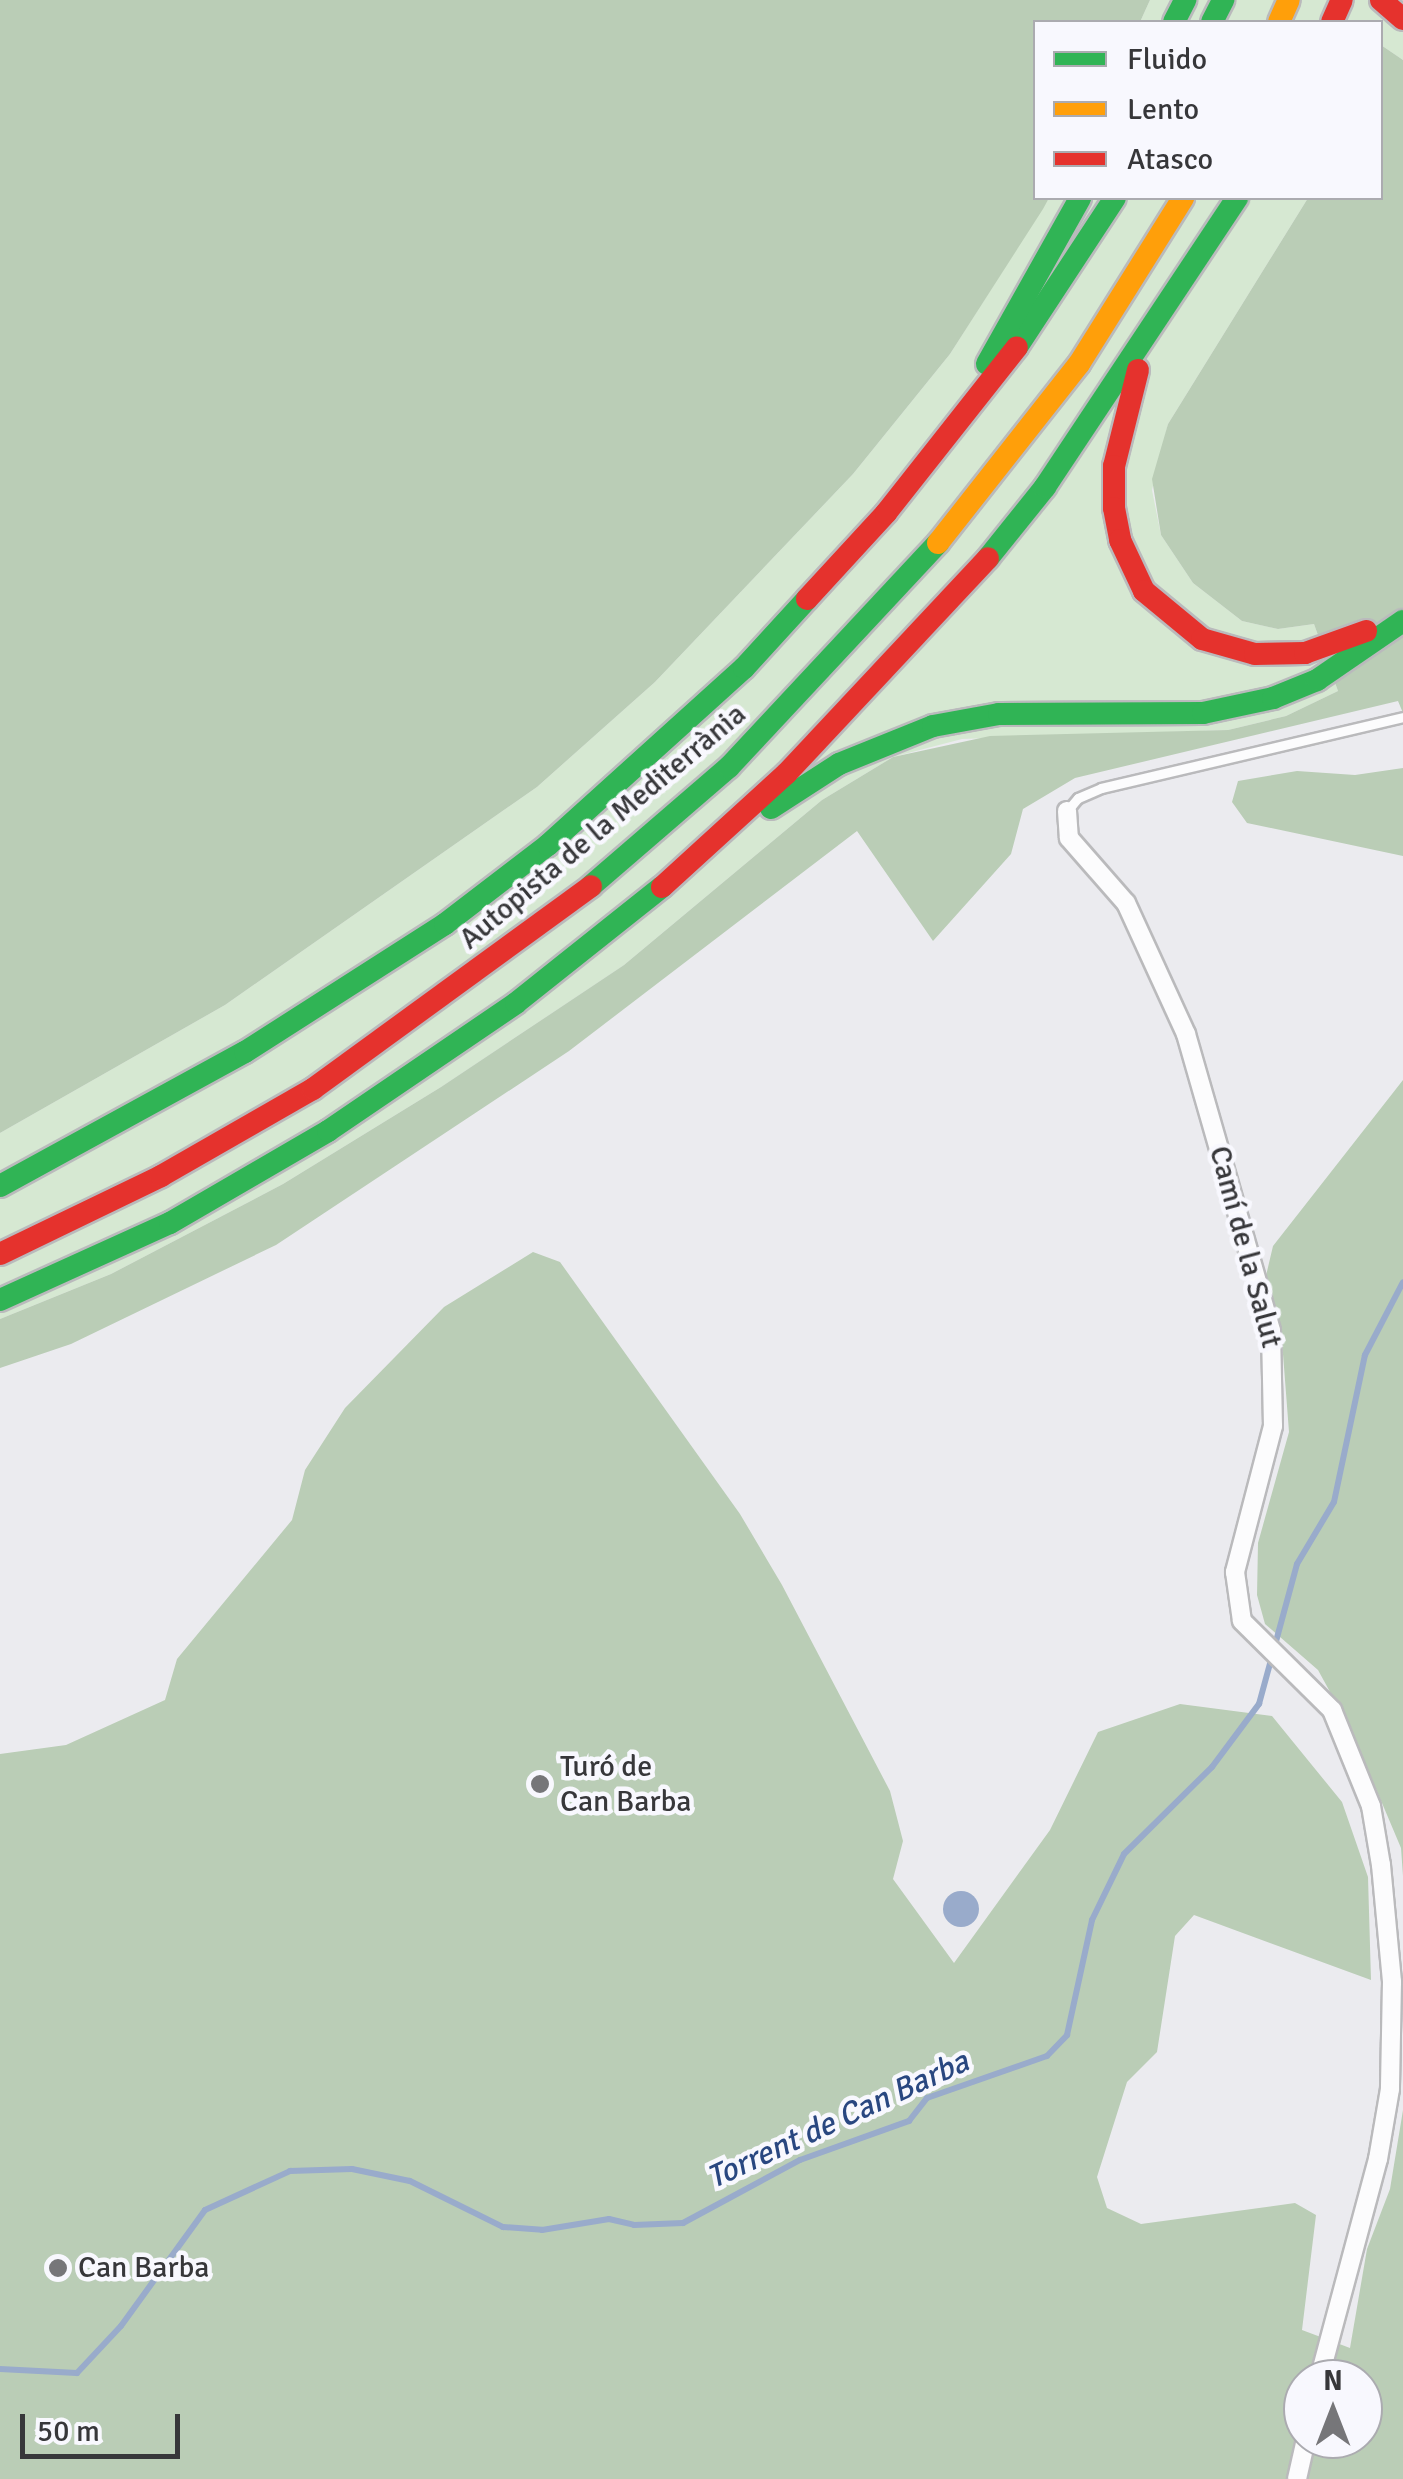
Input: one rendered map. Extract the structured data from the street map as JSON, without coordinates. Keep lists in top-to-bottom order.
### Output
{
  "streets": {
    "main road": ["Autopista de la Mediterrània"],
    "street": ["Camí de la Salut"]
  },
  "water": ["Torrent de Can Barba"],
  "places": ["Turó de Can Barba", "Can Barba"],
  "legend": ["Fluido", "Lento", "Atasco"],
  "scale_bar": "50 m",
  "north": "top"
}
